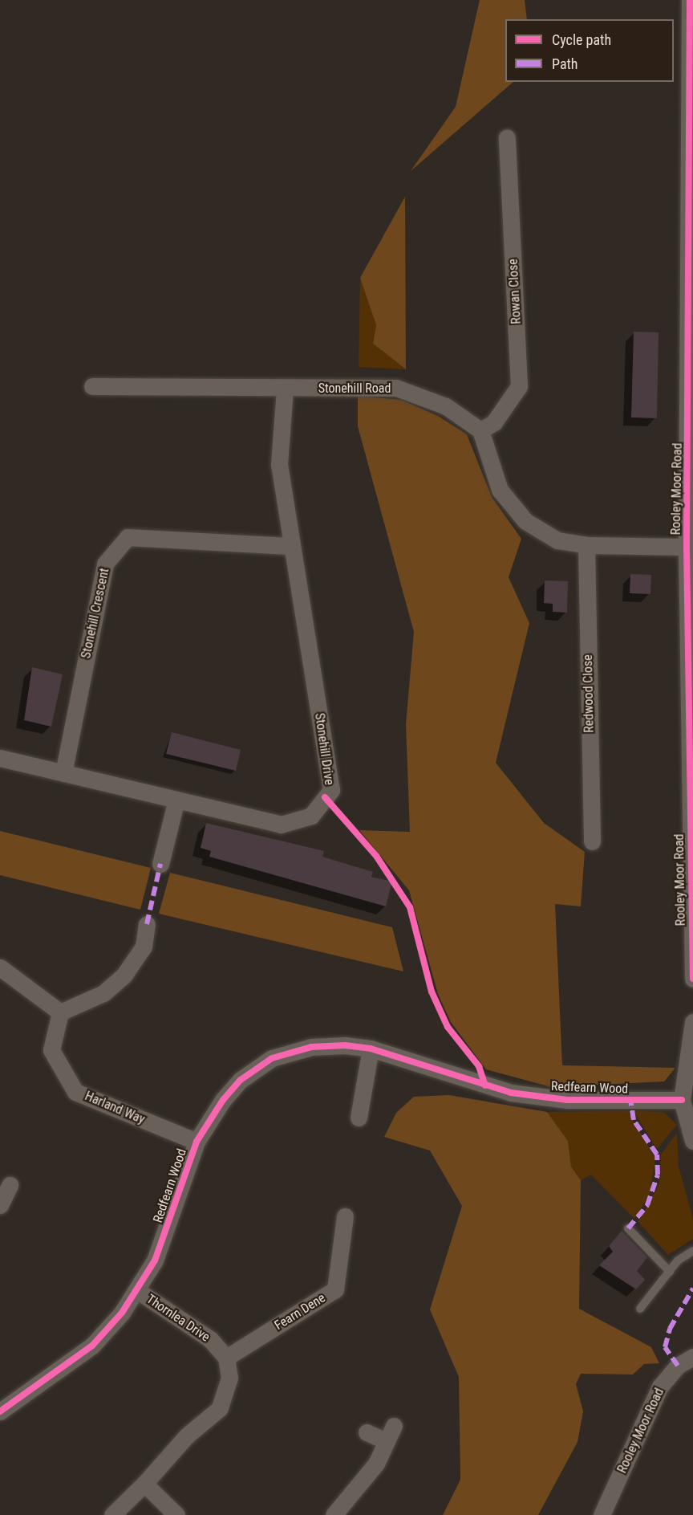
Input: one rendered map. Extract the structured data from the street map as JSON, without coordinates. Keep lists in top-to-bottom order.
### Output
{
  "streets": {
    "street": [
      "Rowan Close",
      "Stonehill Road",
      "Rooley Moor Road",
      "Stonehill Crescent",
      "Redwood Close",
      "Stonehill Drive",
      "Redfearn Wood",
      "Harland Way",
      "Fearn Dene",
      "Thornlea Drive"
    ]
  },
  "crossings": [
    ["Rowan Close", "Stonehill Road"],
    ["Stonehill Road", "Stonehill Drive"],
    ["Stonehill Crescent", "Stonehill Drive"],
    ["Redfearn Wood", "Harland Way"],
    ["Redfearn Wood", "Thornlea Drive"],
    ["Fearn Dene", "Thornlea Drive"]
  ],
  "legend": ["Cycle path", "Path"]
}
